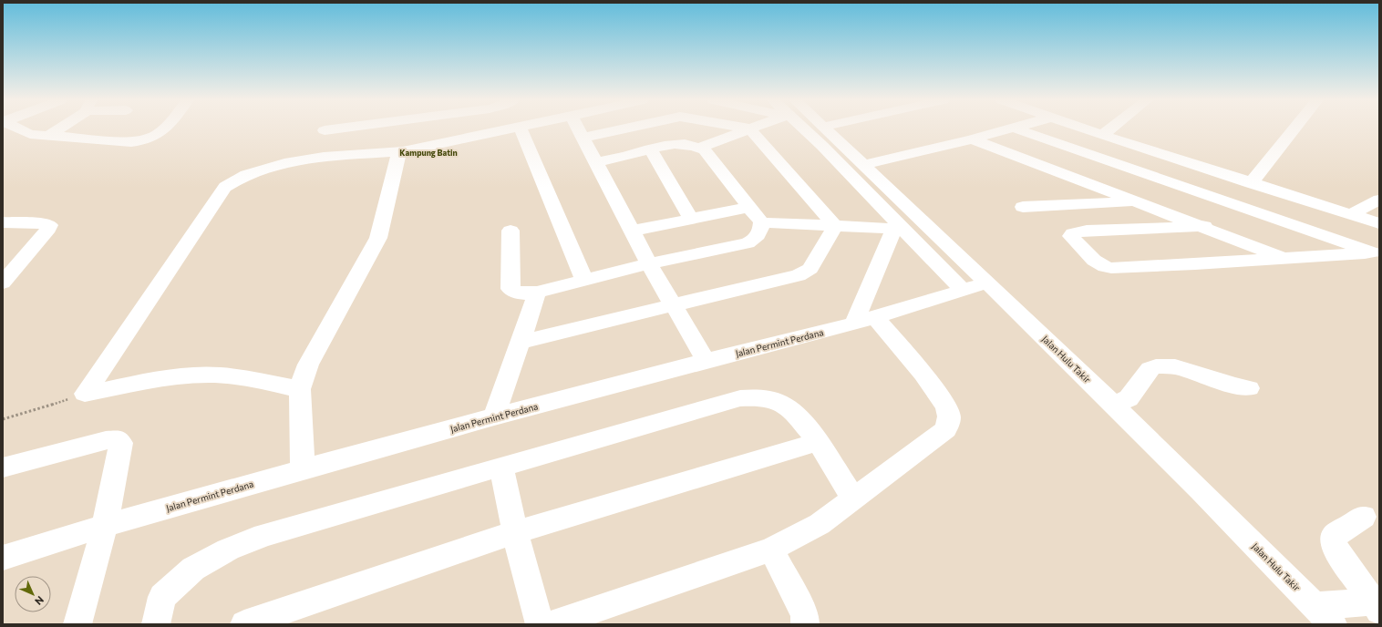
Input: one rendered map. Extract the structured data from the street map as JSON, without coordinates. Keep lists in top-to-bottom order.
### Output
{
  "streets": {
    "street": ["Jalan Permint Perdana", "Jalan Hulu Takir"]
  },
  "crossings": [
    ["Jalan Permint Perdana", "Jalan Hulu Takir"]
  ],
  "districts": ["Kampung Batin"],
  "north": "bottom right"
}
